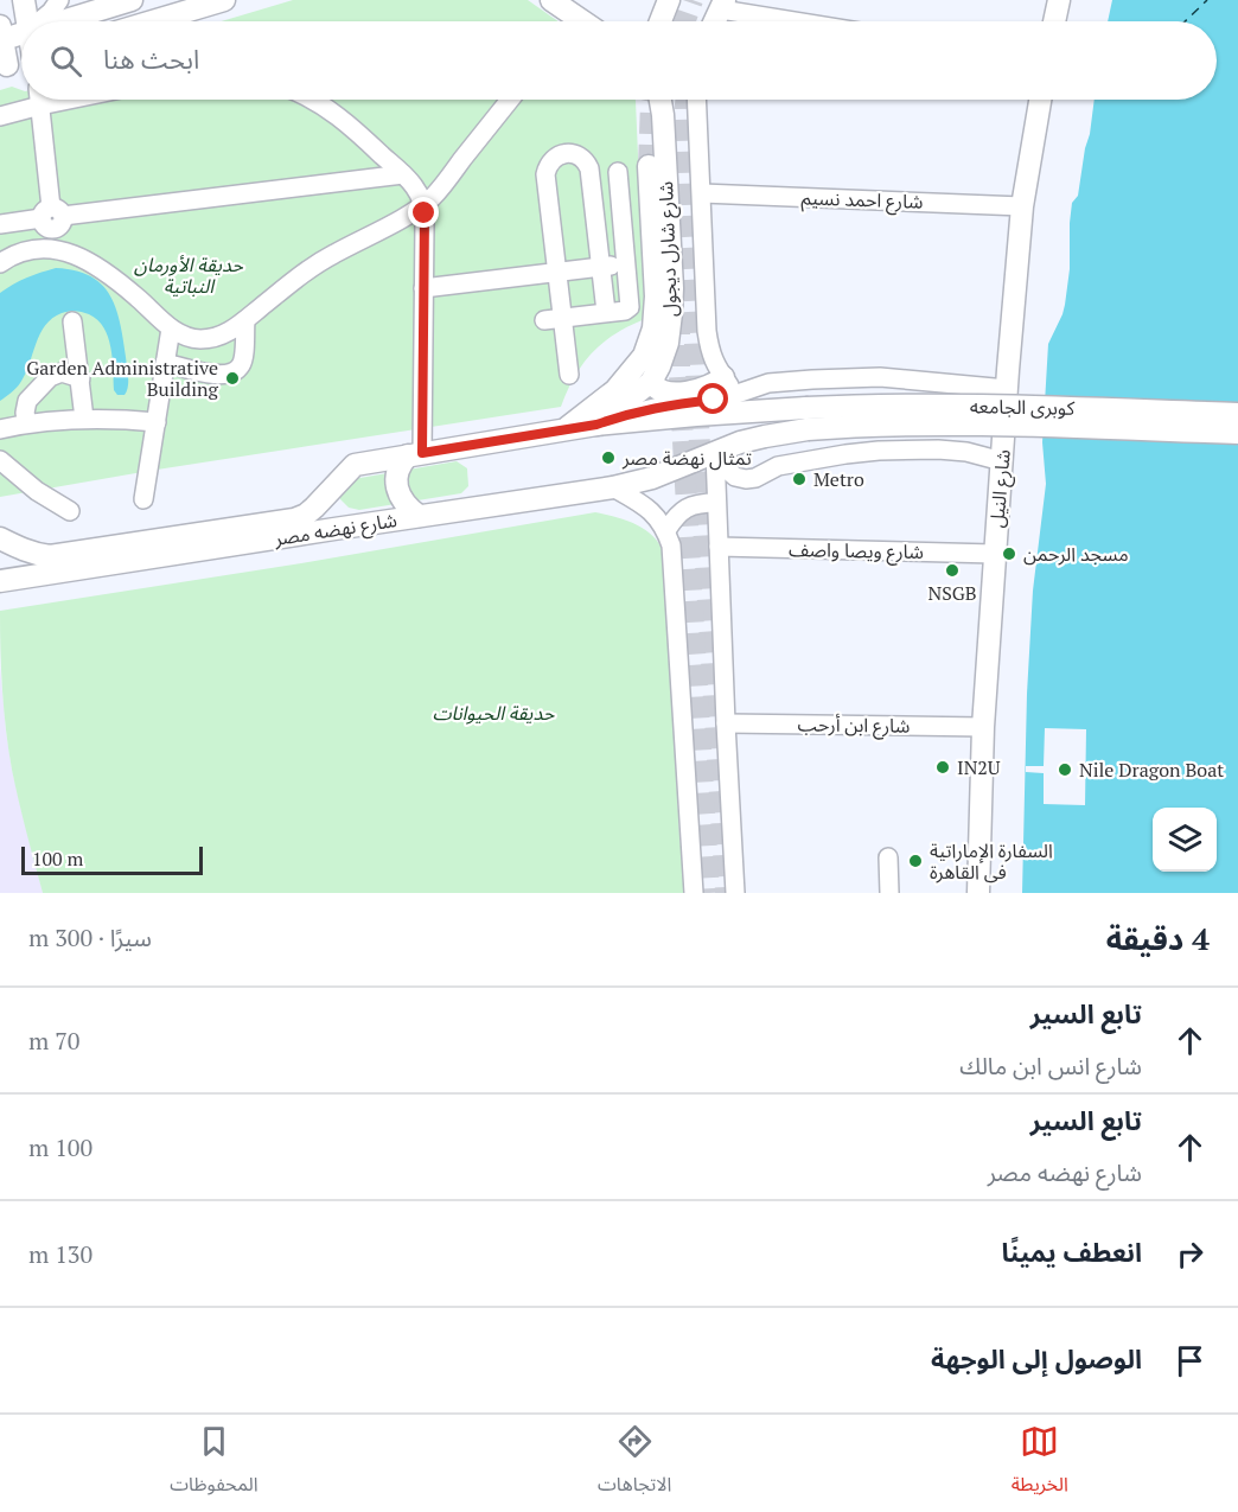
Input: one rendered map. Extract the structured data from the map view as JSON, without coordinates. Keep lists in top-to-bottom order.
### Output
{
  "streets": {
    "main road": [
      "شارع شارل ديجول",
      "كوبرى الجامعه",
      "شارع النيل",
      "شارع نهضه مصر"
    ],
    "street": ["شارع احمد نسيم", "شارع ويصا واصف", "شارع ابن أرحب"]
  },
  "crossings": [
    ["شارع احمد نسيم", "شارع النيل"],
    ["شارع شارل ديجول", "كوبرى الجامعه"],
    ["شارع شارل ديجول", "شارع نهضه مصر"],
    ["كوبرى الجامعه", "شارع نهضه مصر"],
    ["شارع النيل", "شارع ويصا واصف"],
    ["شارع النيل", "شارع ابن أرحب"]
  ],
  "parks": ["حديقة الأورمان النباتية", "حديقة الحيوانات"],
  "places": [
    "Garden Administrative Building",
    "تمثال نهضة مصر",
    "Metro",
    "مسجد الرحمن",
    "NSGB",
    "IN2U",
    "Nile Dragon Boat",
    "السفارة الإماراتية فى القاهرة"
  ],
  "scale_bar": "100 m",
  "page": {
    "search": "ابحث هنا",
    "scale": "100 m",
    "heading": ["4 دقيقة", "سيرًا · 300 m"],
    "list": [
      ["تابع السير", "شارع انس ابن مالك", "70 m"],
      ["تابع السير", "شارع نهضه مصر", "100 m"],
      ["انعطف يمينًا", "130 m"],
      "الوصول إلى الوجهة"
    ],
    "nav": ["الخريطة", "الاتجاهات", "المحفوظات"]
  }
}
